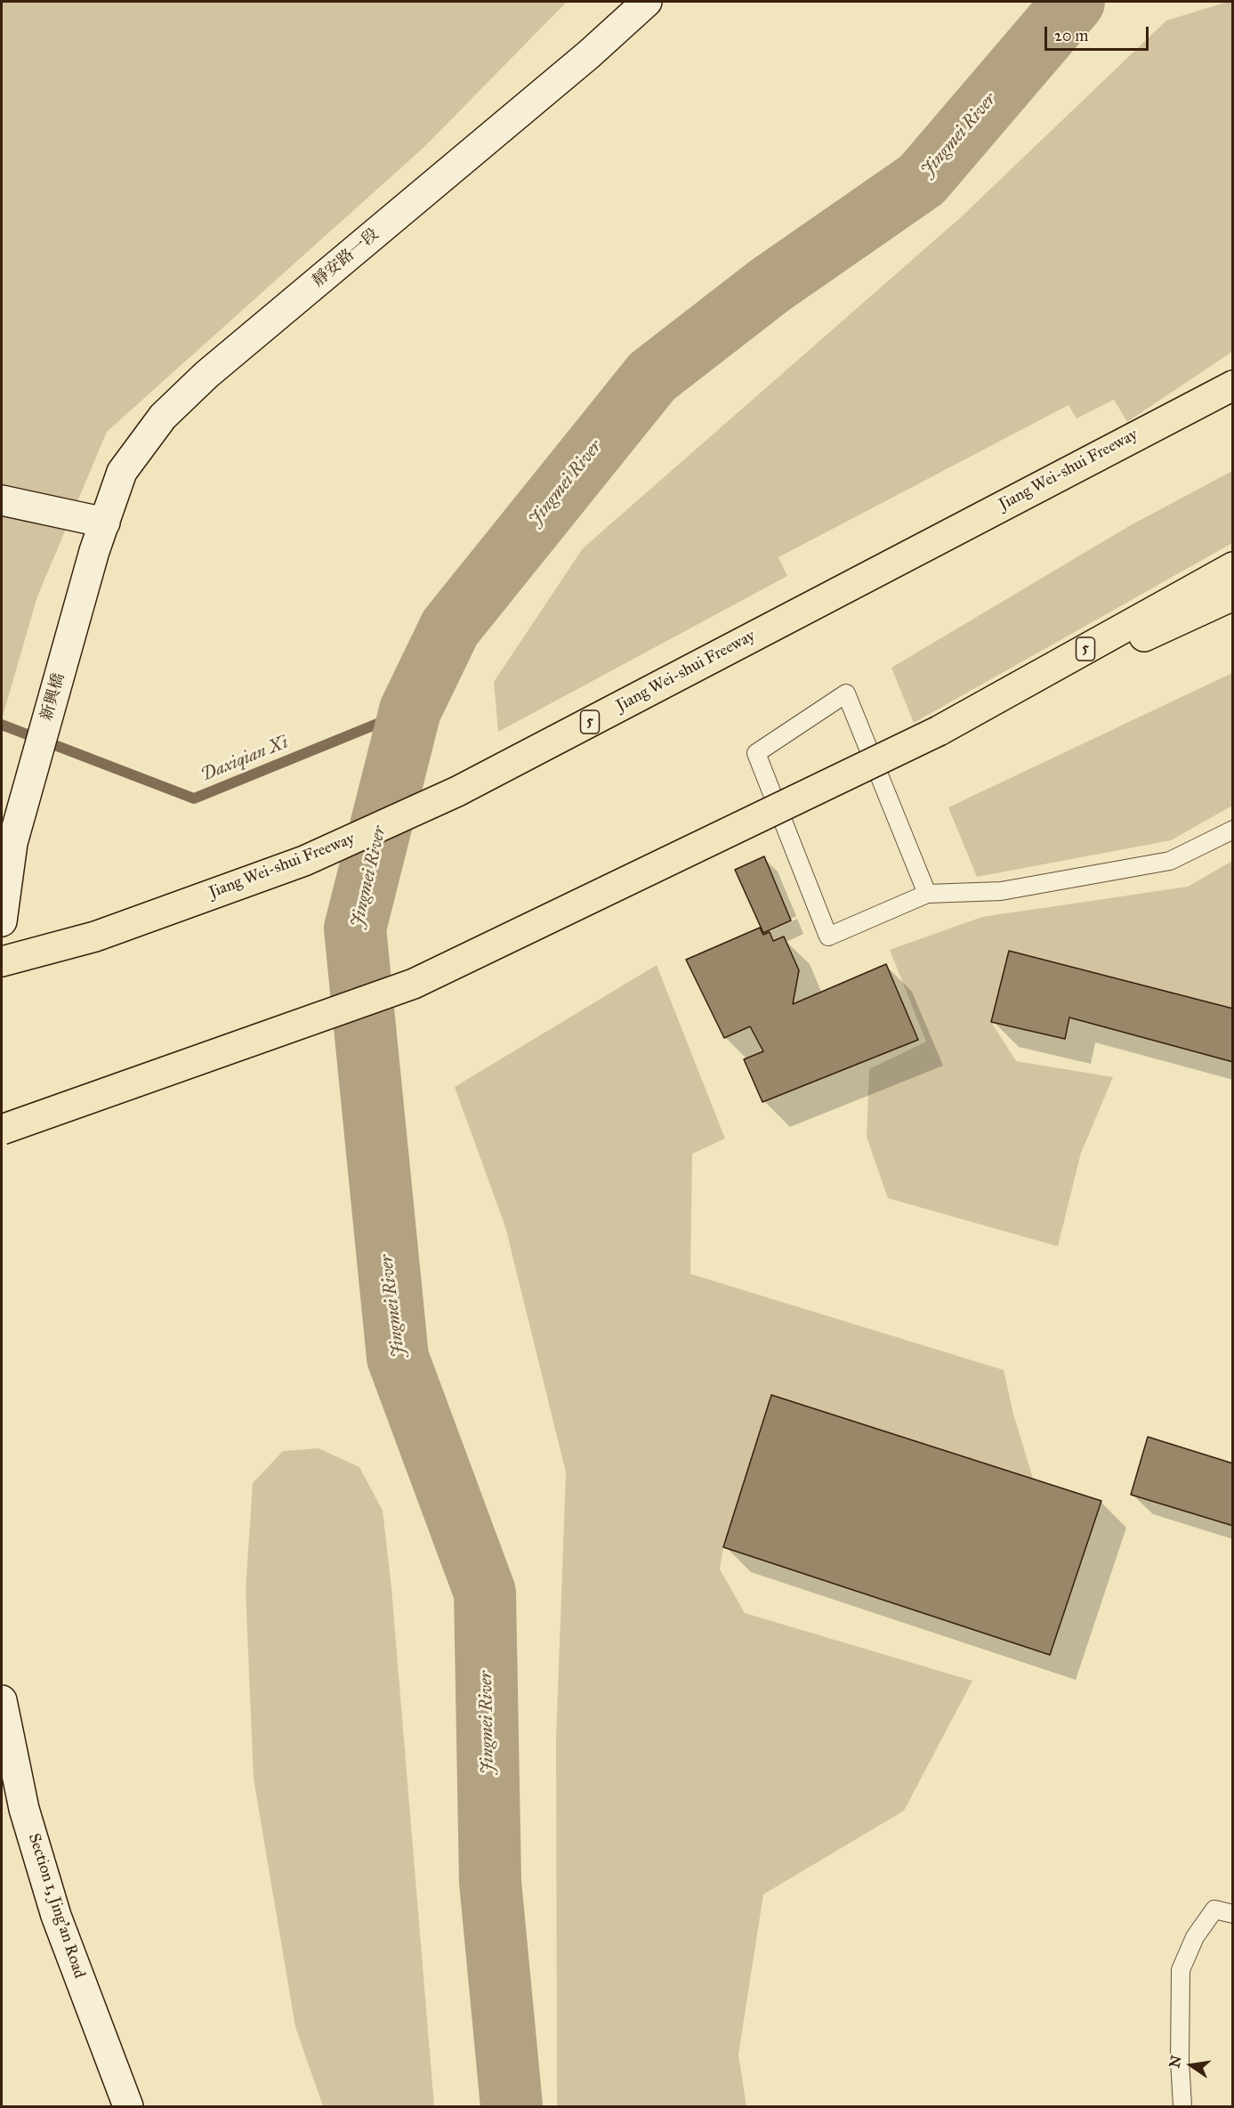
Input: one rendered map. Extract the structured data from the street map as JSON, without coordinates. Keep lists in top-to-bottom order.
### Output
{
  "streets": {
    "highway": ["Jiang Wei-shui Freeway", "5"],
    "main road": ["靜安路一段", "新興橋", "Section 1, Jing'an Road"]
  },
  "crossings": [
    ["靜安路一段", "新興橋"]
  ],
  "water": ["Jingmei River", "Daxiqian Xi"],
  "scale_bar": "20 m",
  "north": "left"
}
